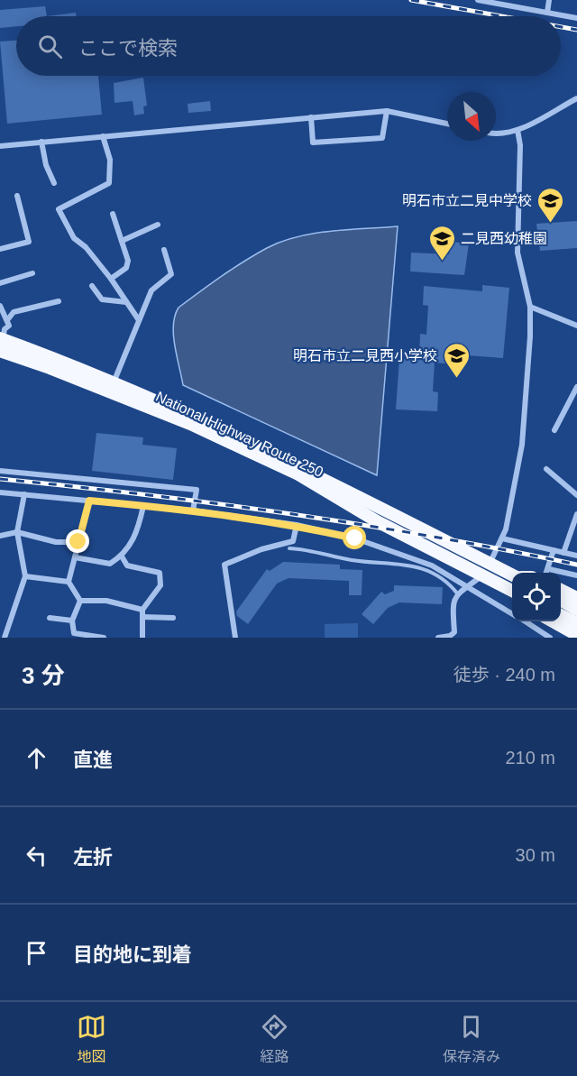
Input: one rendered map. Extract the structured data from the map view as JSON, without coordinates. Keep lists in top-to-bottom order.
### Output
{
  "streets": {
    "highway": ["National Highway Route 250"]
  },
  "places": {
    "school or university": ["明石市立二見中学校", "二見西幼稚園", "明石市立二見西小学校"]
  },
  "north": "bottom right",
  "page": {
    "search": "ここで検索",
    "heading": ["3 分", "徒歩 · 240 m"],
    "list": [
      ["直進", "210 m"],
      ["左折", "30 m"],
      "目的地に到着"
    ],
    "nav": ["地図", "経路", "保存済み"]
  }
}
